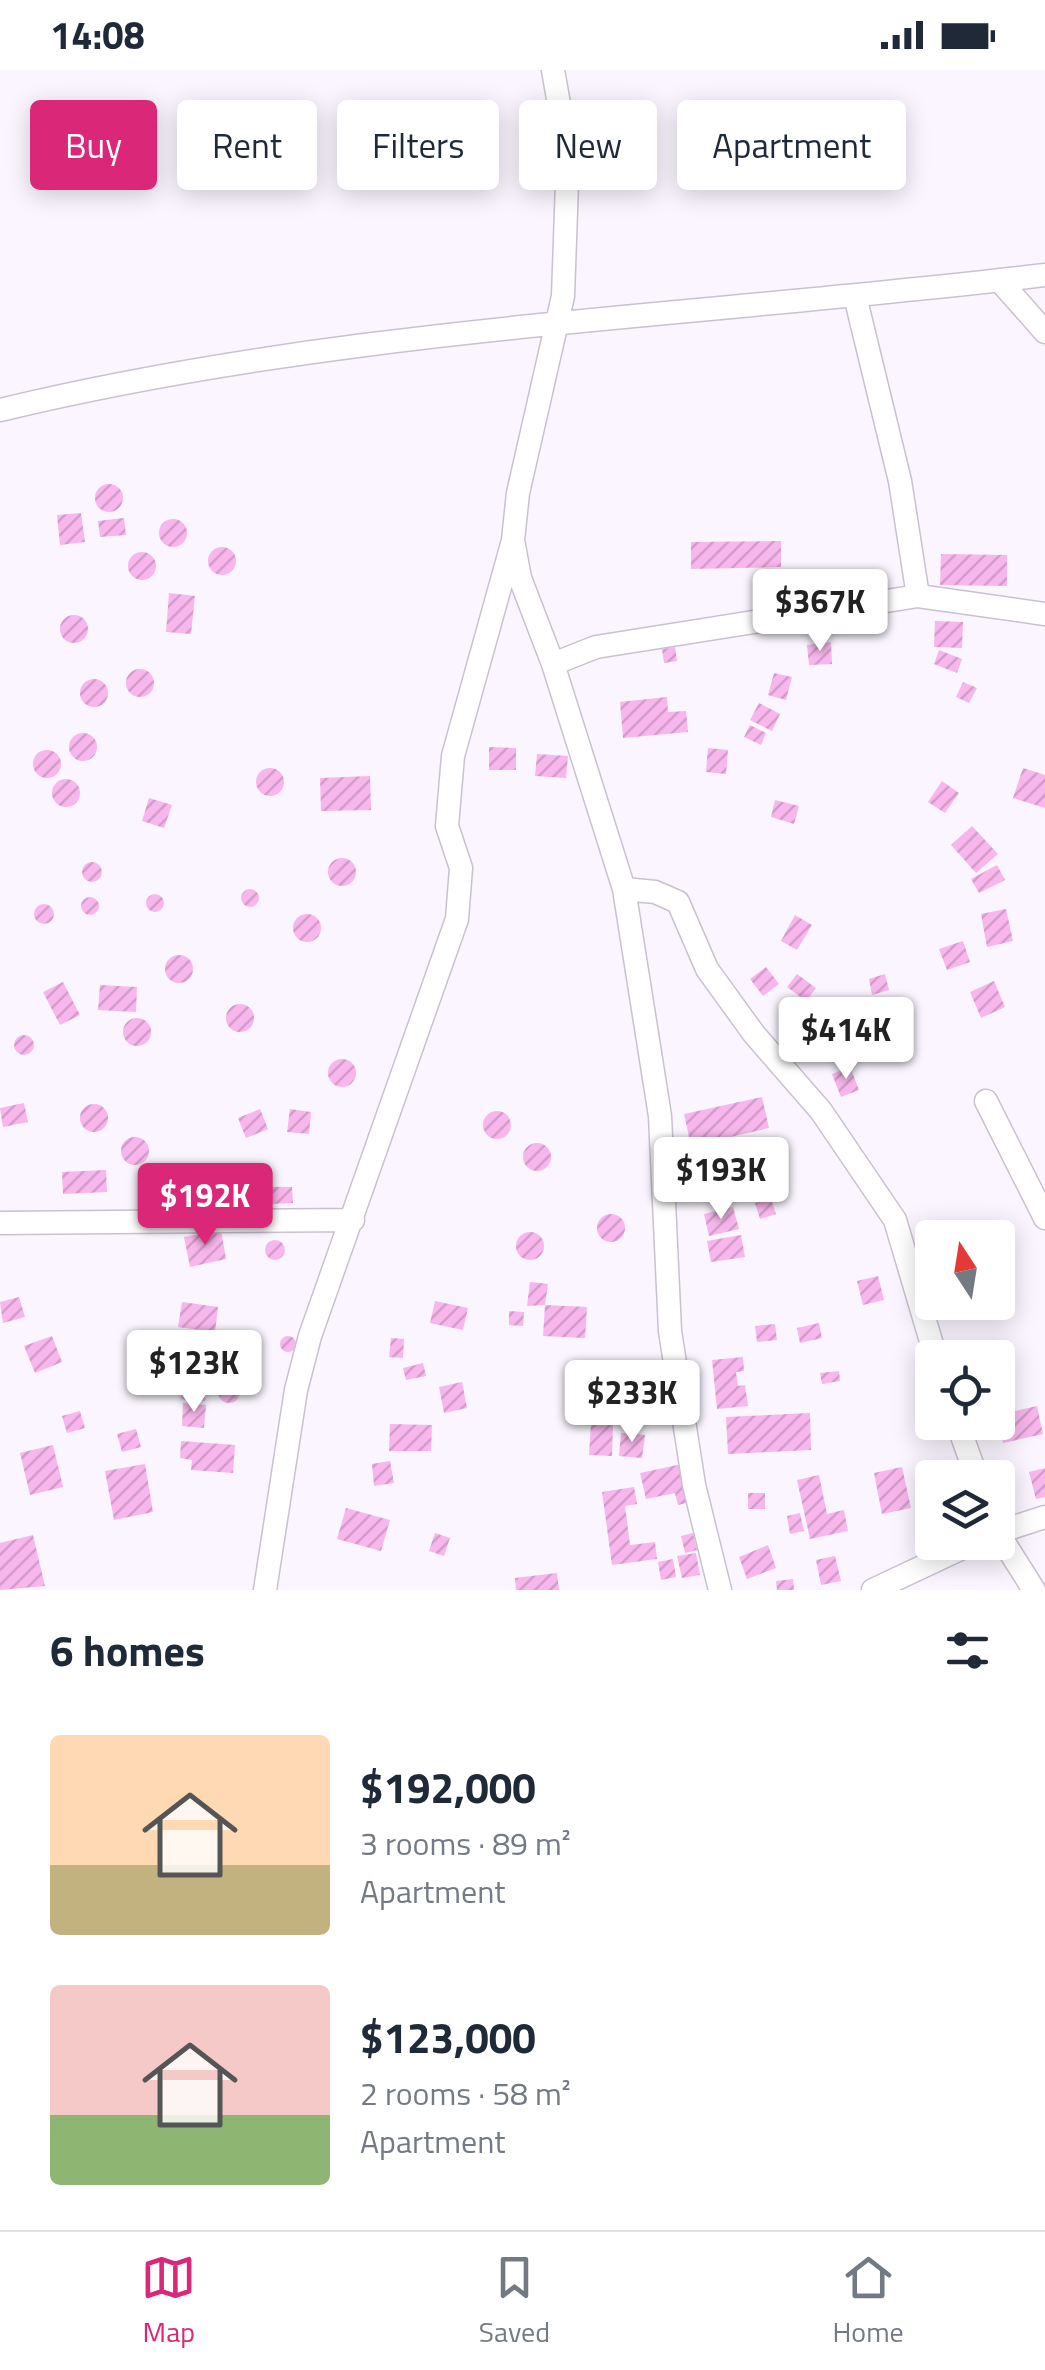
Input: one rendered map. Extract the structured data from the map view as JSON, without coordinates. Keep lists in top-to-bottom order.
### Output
{
  "north": "top",
  "page": {
    "status": "14:08",
    "chip": [
      "Buy",
      "Rent",
      "Filters",
      "New",
      "Apartment"
    ],
    "price": [
      "$367K",
      "$414K",
      "$193K",
      "$192K",
      "$123K",
      "$233K"
    ],
    "heading": "6 homes",
    "list": [
      {
        "name": "$192,000",
        "note": "3 rooms · 89 m² · Apartment"
      },
      {
        "name": "$123,000",
        "note": "2 rooms · 58 m² · Apartment"
      }
    ],
    "tabs": ["Map", "Saved", "Home"]
  }
}
